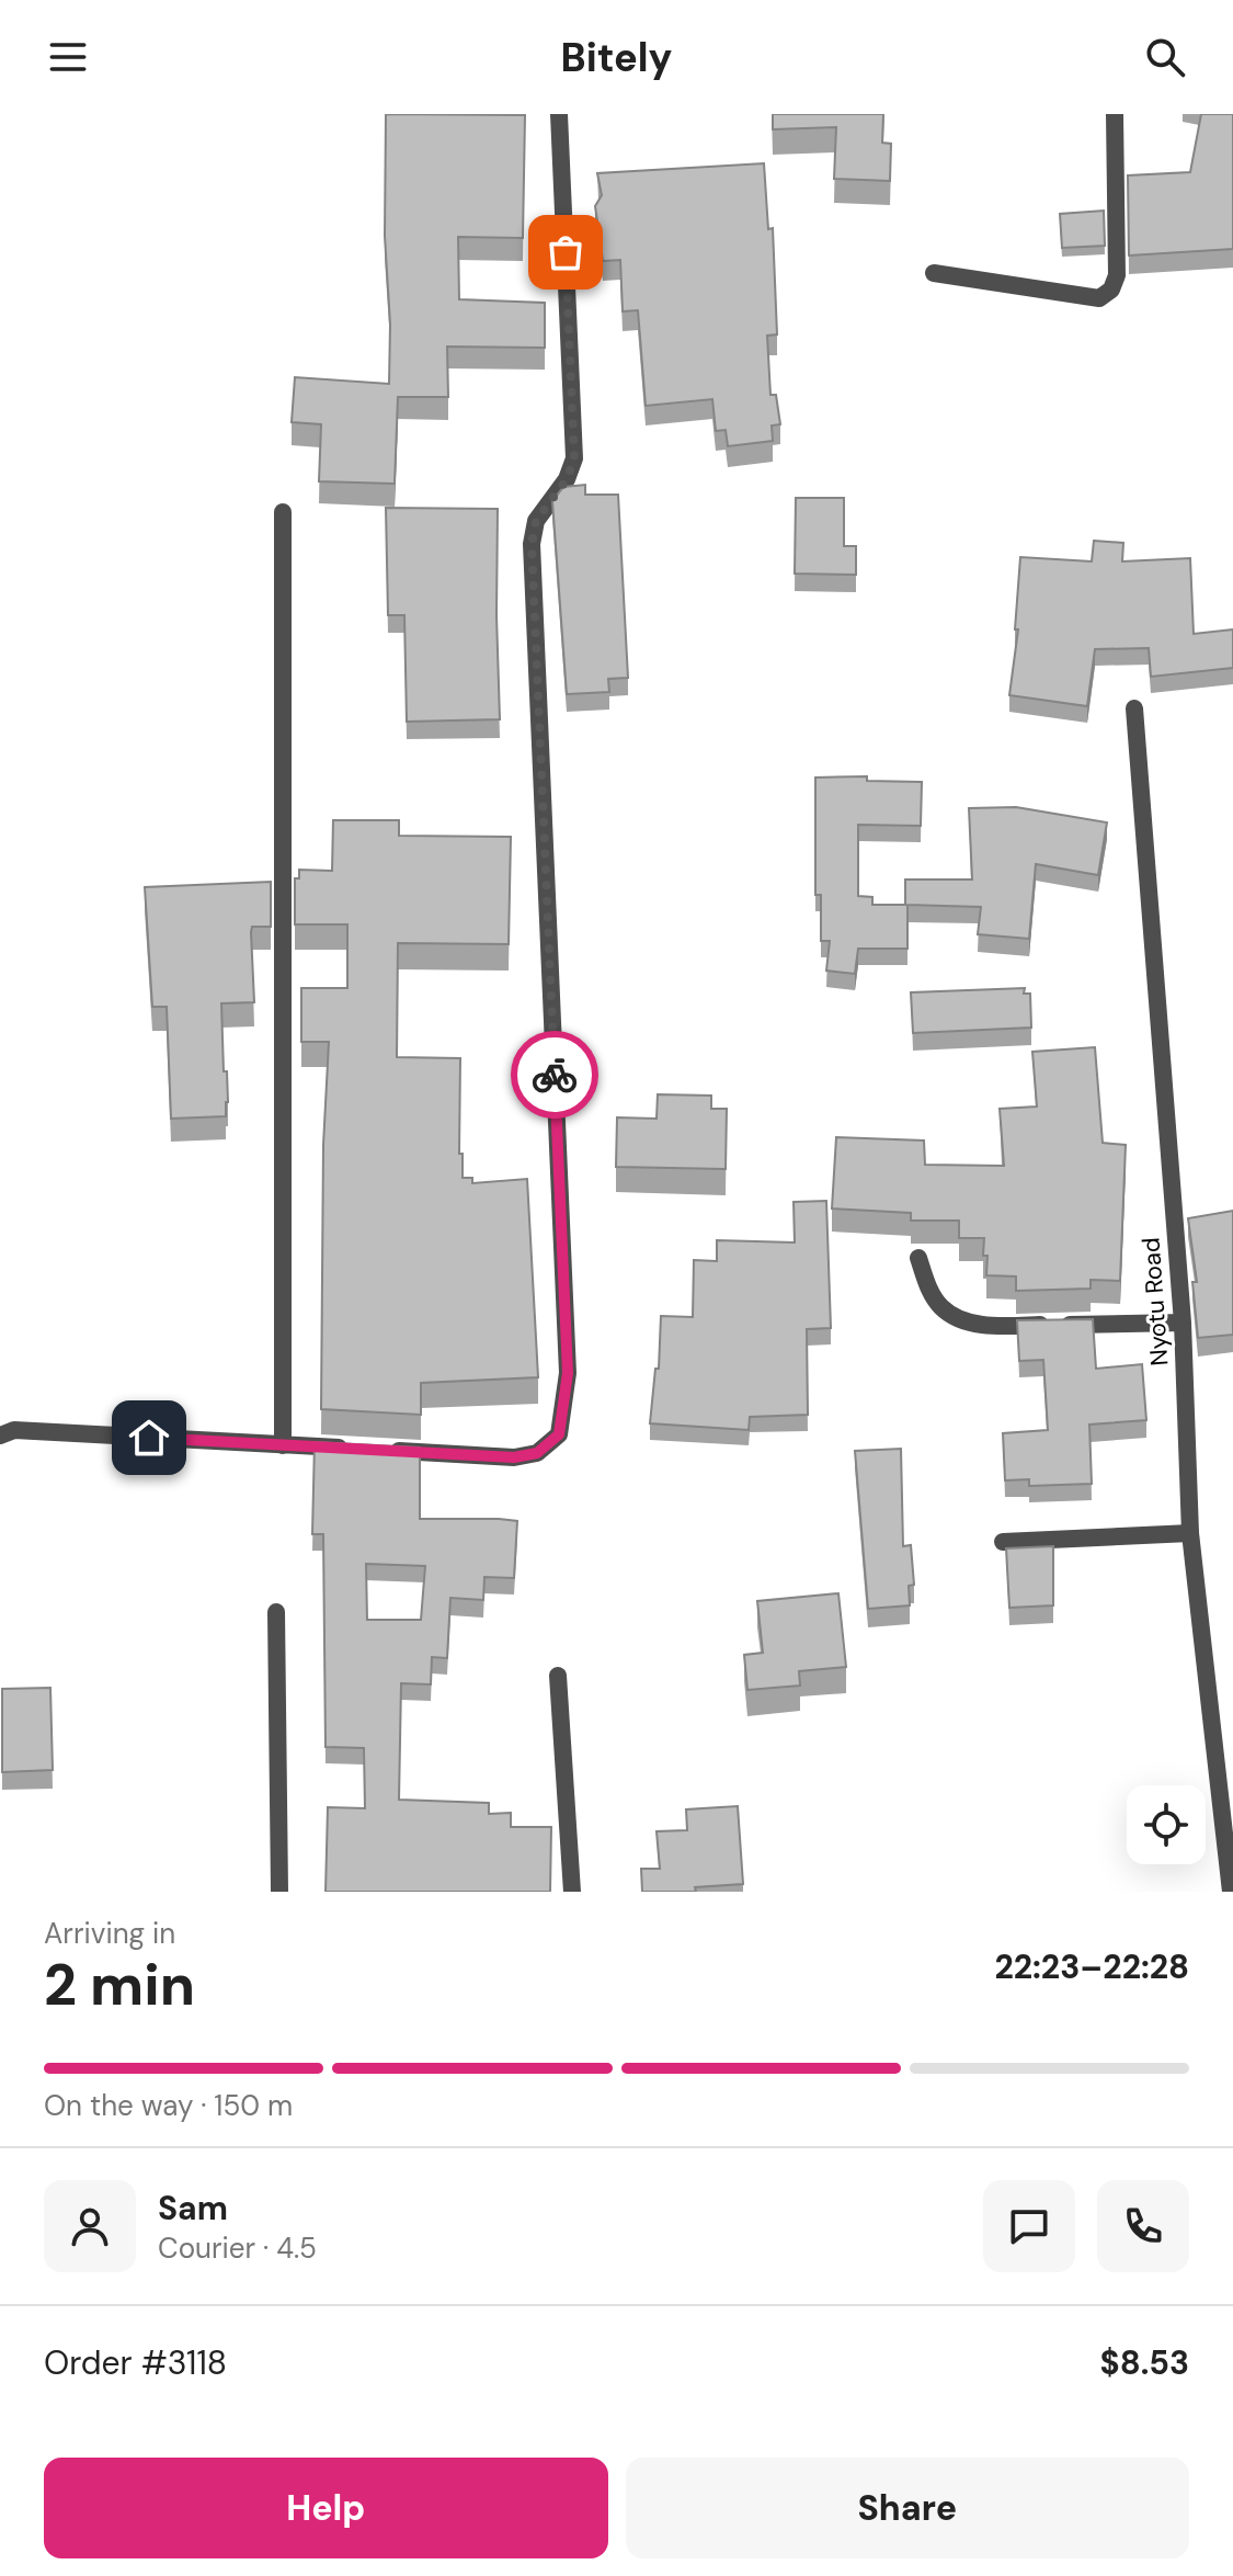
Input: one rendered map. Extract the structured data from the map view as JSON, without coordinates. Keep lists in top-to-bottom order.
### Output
{
  "streets": {
    "street": ["Nyotu Road"]
  },
  "page": {
    "header": "Bitely",
    "heading": ["2 min", "Arriving in", "22:23–22:28"],
    "panel": [
      "Sam",
      "Courier · 4.5",
      "Order #3118",
      "$8.53"
    ],
    "bar": "On the way · 150 m",
    "buttons": ["Help", "Share"]
  }
}
